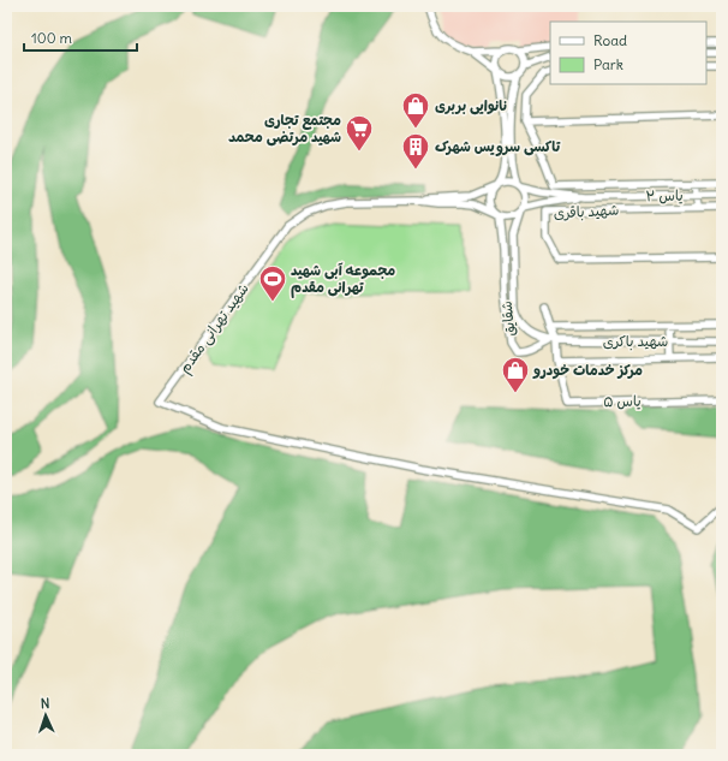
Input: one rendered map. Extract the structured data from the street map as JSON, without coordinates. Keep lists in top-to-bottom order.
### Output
{
  "streets": {
    "street": [
      "یاس ۲",
      "شهید باقری",
      "شقایق",
      "شهید تهرانی مقدم",
      "شهید باکری",
      "یاس ۵"
    ]
  },
  "crossings": [
    ["یاس ۲", "شقایق"],
    ["یاس ۲", "شهید تهرانی مقدم"],
    ["شقایق", "شهید تهرانی مقدم"],
    ["شقایق", "شهید باکری"],
    ["شقایق", "یاس ۵"],
    ["شهید باکری", "یاس ۵"]
  ],
  "places": {
    "shop": ["نانوایی بربری", "مرکز خدمات خودرو"],
    "supermarket": ["مجتمع تجاری شهید مرتضی محمد"],
    "building": ["تاکسی سرویس شهرک"],
    "sports": ["مجموعه آبی شهید تهرانی مقدم"]
  },
  "legend": ["Road", "Park"],
  "scale_bar": "100 m",
  "north": "top"
}
